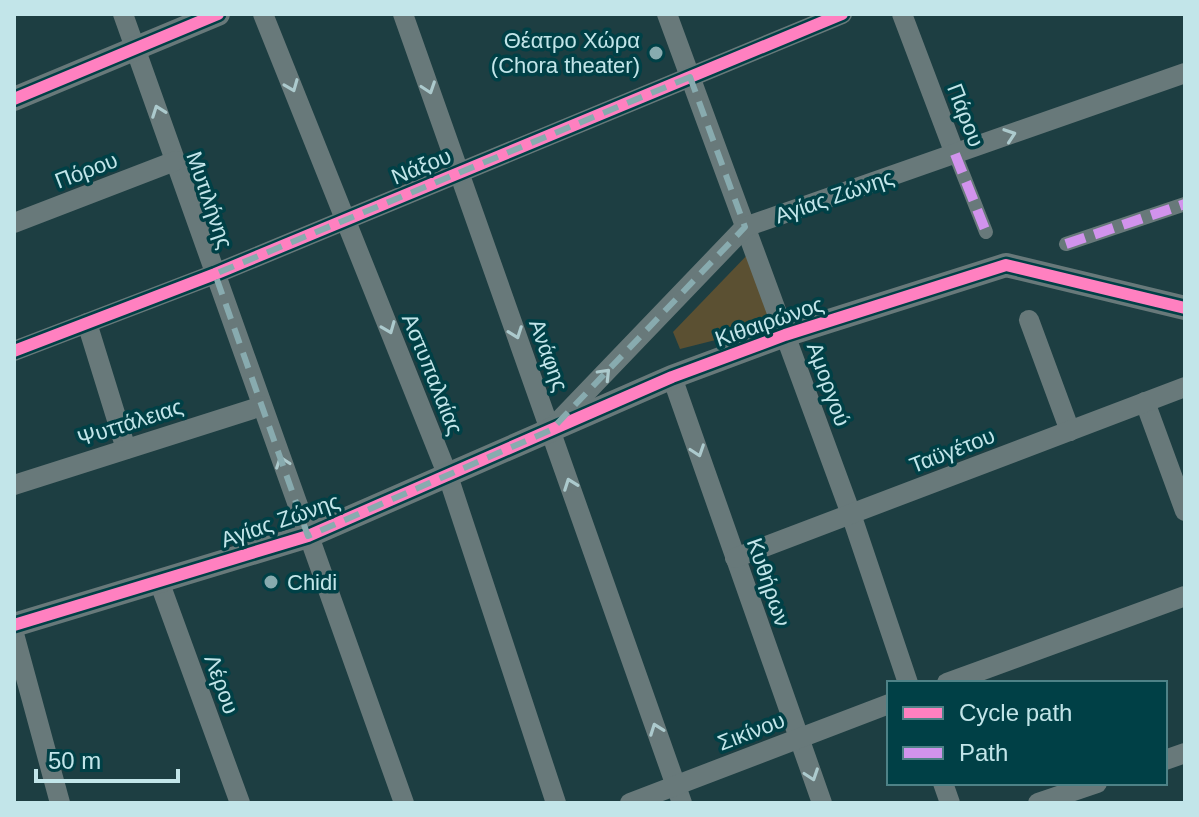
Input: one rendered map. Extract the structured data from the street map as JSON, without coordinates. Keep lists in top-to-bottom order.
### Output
{
  "streets": {
    "street": [
      "Πάρου",
      "Νάξου",
      "Πόρου",
      "Αγίας Ζώνης",
      "Μυτιλήνης",
      "Κιθαιρώνος",
      "Ανάφης",
      "Αστυπαλαίας",
      "Αμοργού",
      "Ψυττάλειας",
      "Ταϋγέτου",
      "Κυθήρων",
      "Λέρου",
      "Σικίνου"
    ]
  },
  "crossings": [
    ["Πάρου", "Αγίας Ζώνης"],
    ["Νάξου", "Μυτιλήνης"],
    ["Νάξου", "Ανάφης"],
    ["Νάξου", "Αστυπαλαίας"],
    ["Νάξου", "Αμοργού"],
    ["Πόρου", "Μυτιλήνης"],
    ["Αγίας Ζώνης", "Μυτιλήνης"],
    ["Αγίας Ζώνης", "Κιθαιρώνος"],
    ["Αγίας Ζώνης", "Ανάφης"],
    ["Αγίας Ζώνης", "Αστυπαλαίας"],
    ["Αγίας Ζώνης", "Αμοργού"],
    ["Αγίας Ζώνης", "Λέρου"],
    ["Μυτιλήνης", "Ψυττάλειας"],
    ["Κιθαιρώνος", "Ανάφης"],
    ["Κιθαιρώνος", "Αμοργού"],
    ["Κιθαιρώνος", "Κυθήρων"],
    ["Ανάφης", "Σικίνου"],
    ["Αμοργού", "Ταϋγέτου"],
    ["Ταϋγέτου", "Κυθήρων"],
    ["Κυθήρων", "Σικίνου"]
  ],
  "one_way": ["Αγίας Ζώνης", "Αστυπαλαίας", "Κυθήρων"],
  "places": ["Θέατρο Χώρα (Chora theater)", "Chidi"],
  "legend": ["Cycle path", "Path"],
  "scale_bar": "50 m"
}
